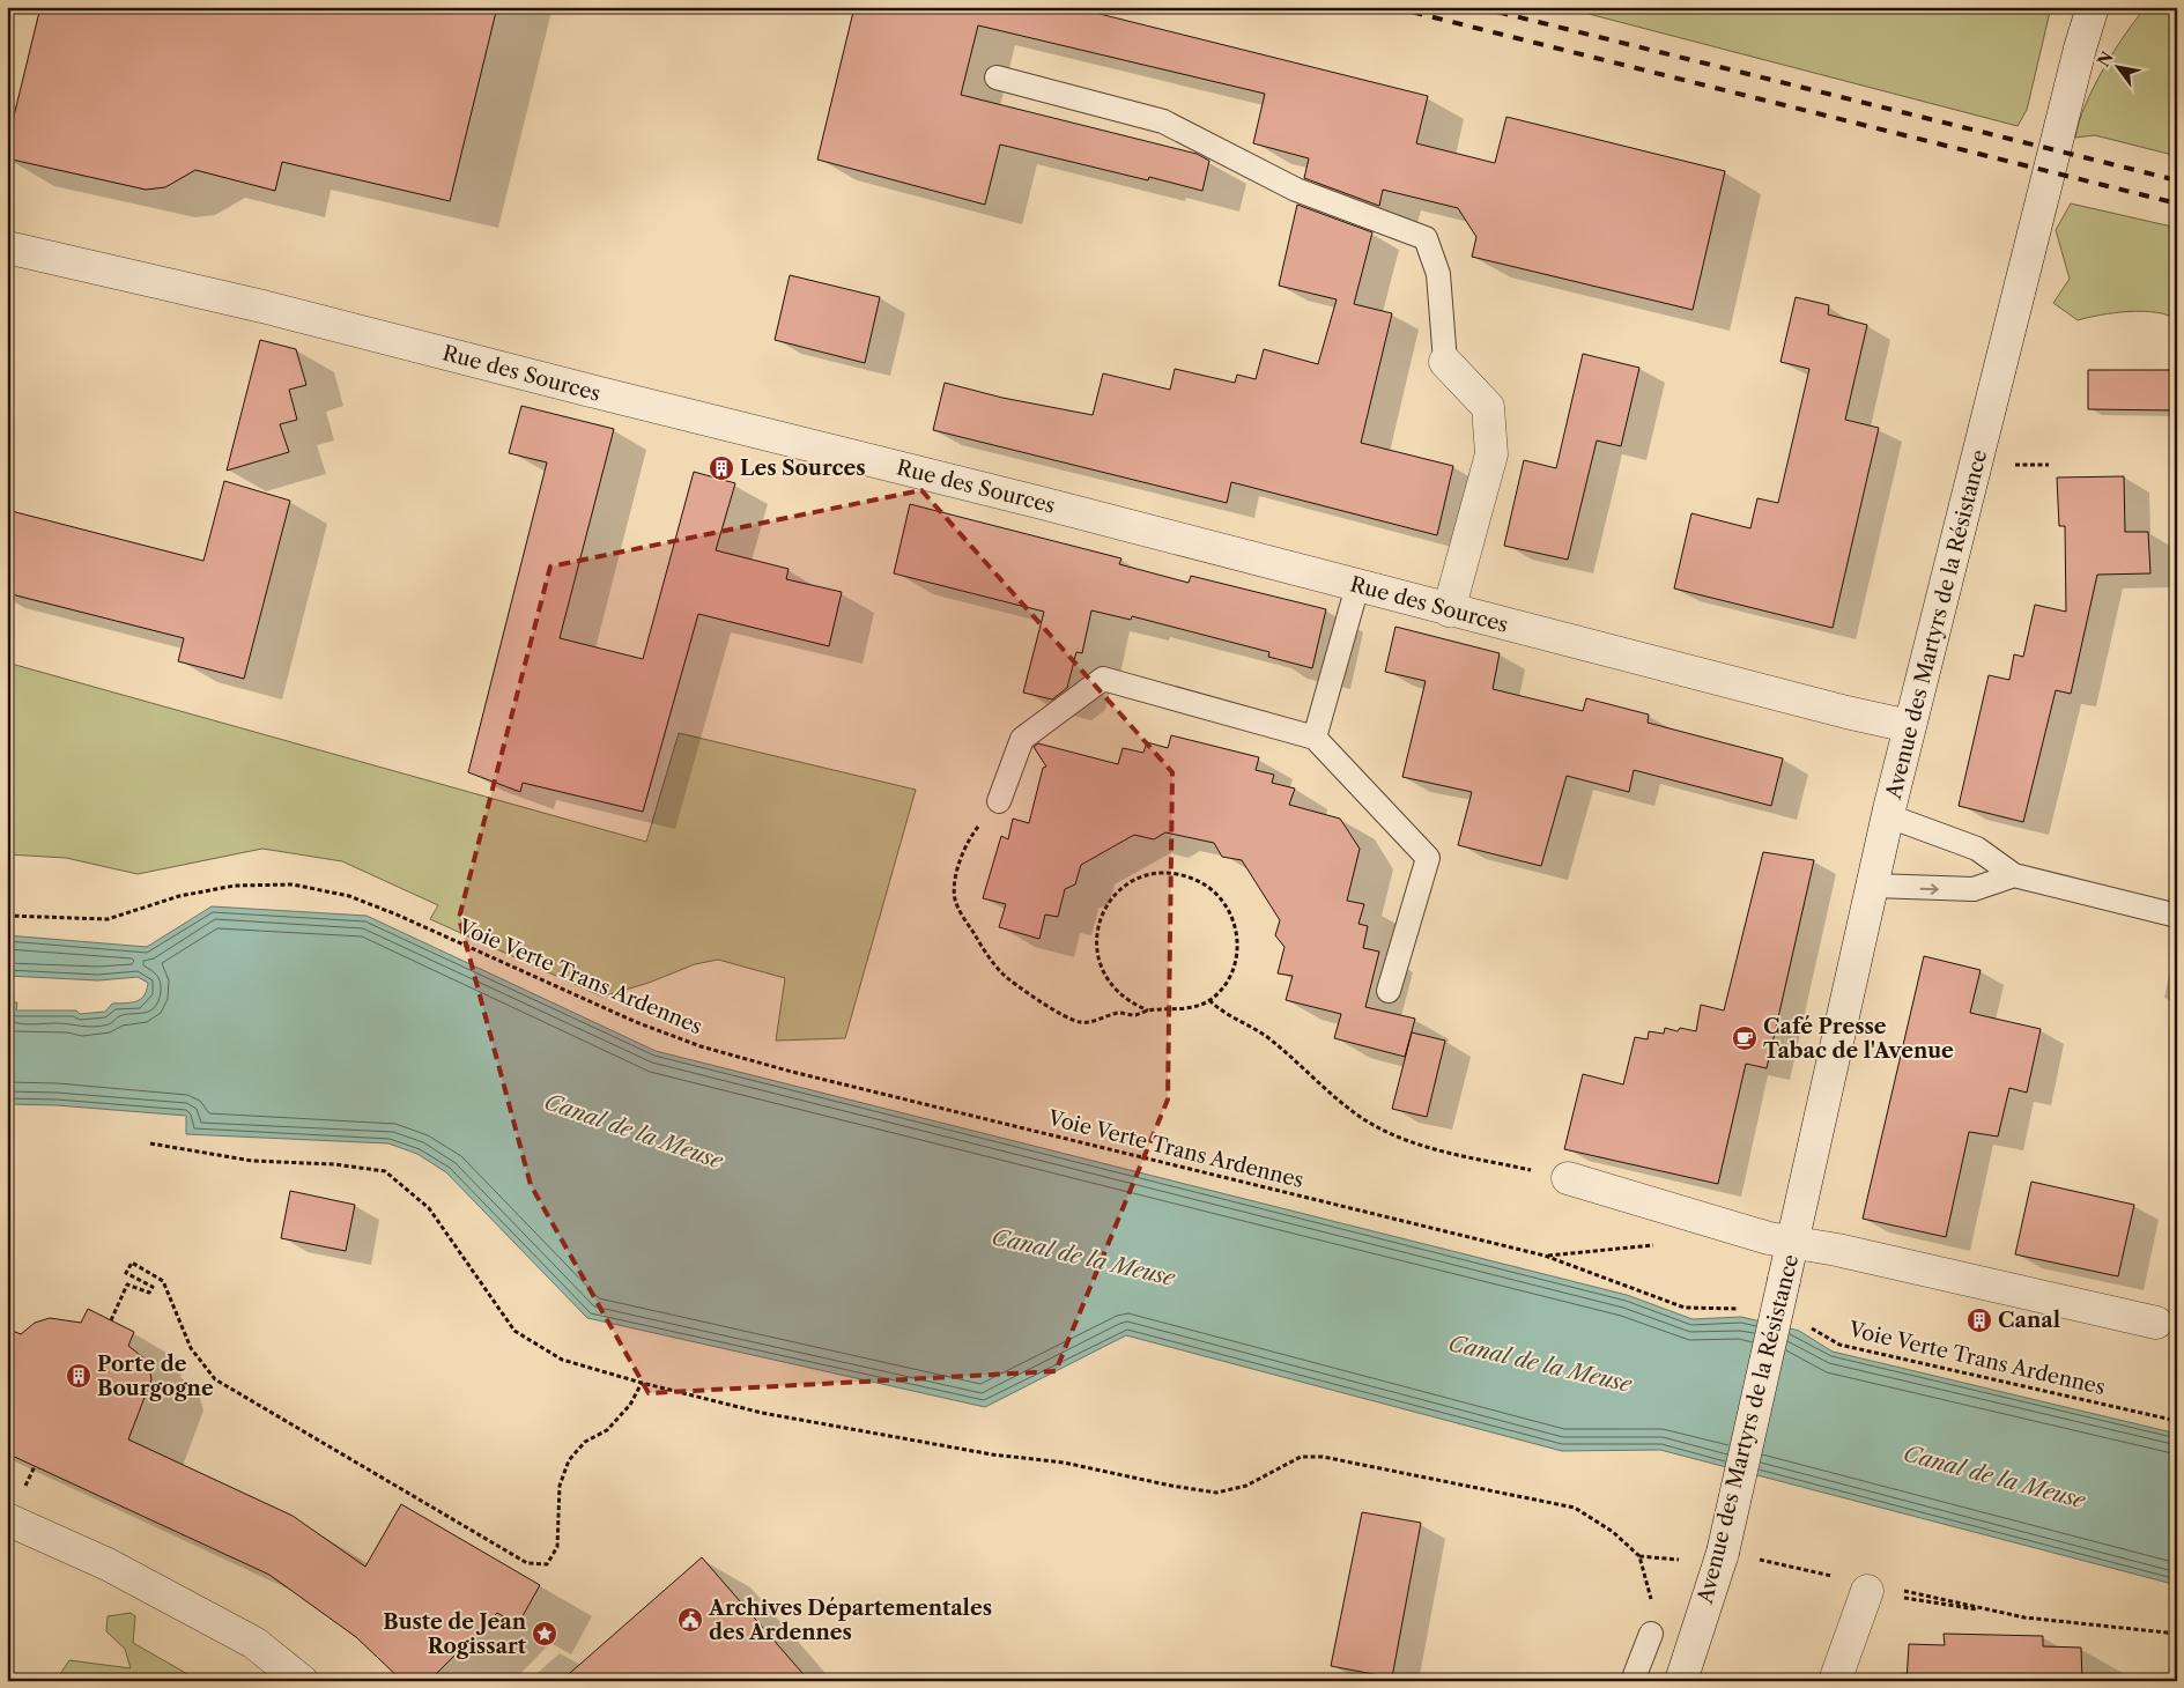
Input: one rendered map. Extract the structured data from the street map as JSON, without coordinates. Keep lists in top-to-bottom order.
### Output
{
  "streets": {
    "street": ["Rue des Sources", "Avenue des Martyrs de la Résistance"],
    "path": ["Voie Verte Trans Ardennes"]
  },
  "crossings": [
    ["Rue des Sources", "Avenue des Martyrs de la Résistance"]
  ],
  "water": ["Canal de la Meuse"],
  "places": {
    "building": ["Les Sources", "Canal", "Porte de Bourgogne"],
    "cafe": ["Café Presse Tabac de l'Avenue"],
    "public building": ["Archives Départementales des Ardennes"],
    "place": ["Buste de Jean Rogissart"]
  },
  "north": "top left"
}
